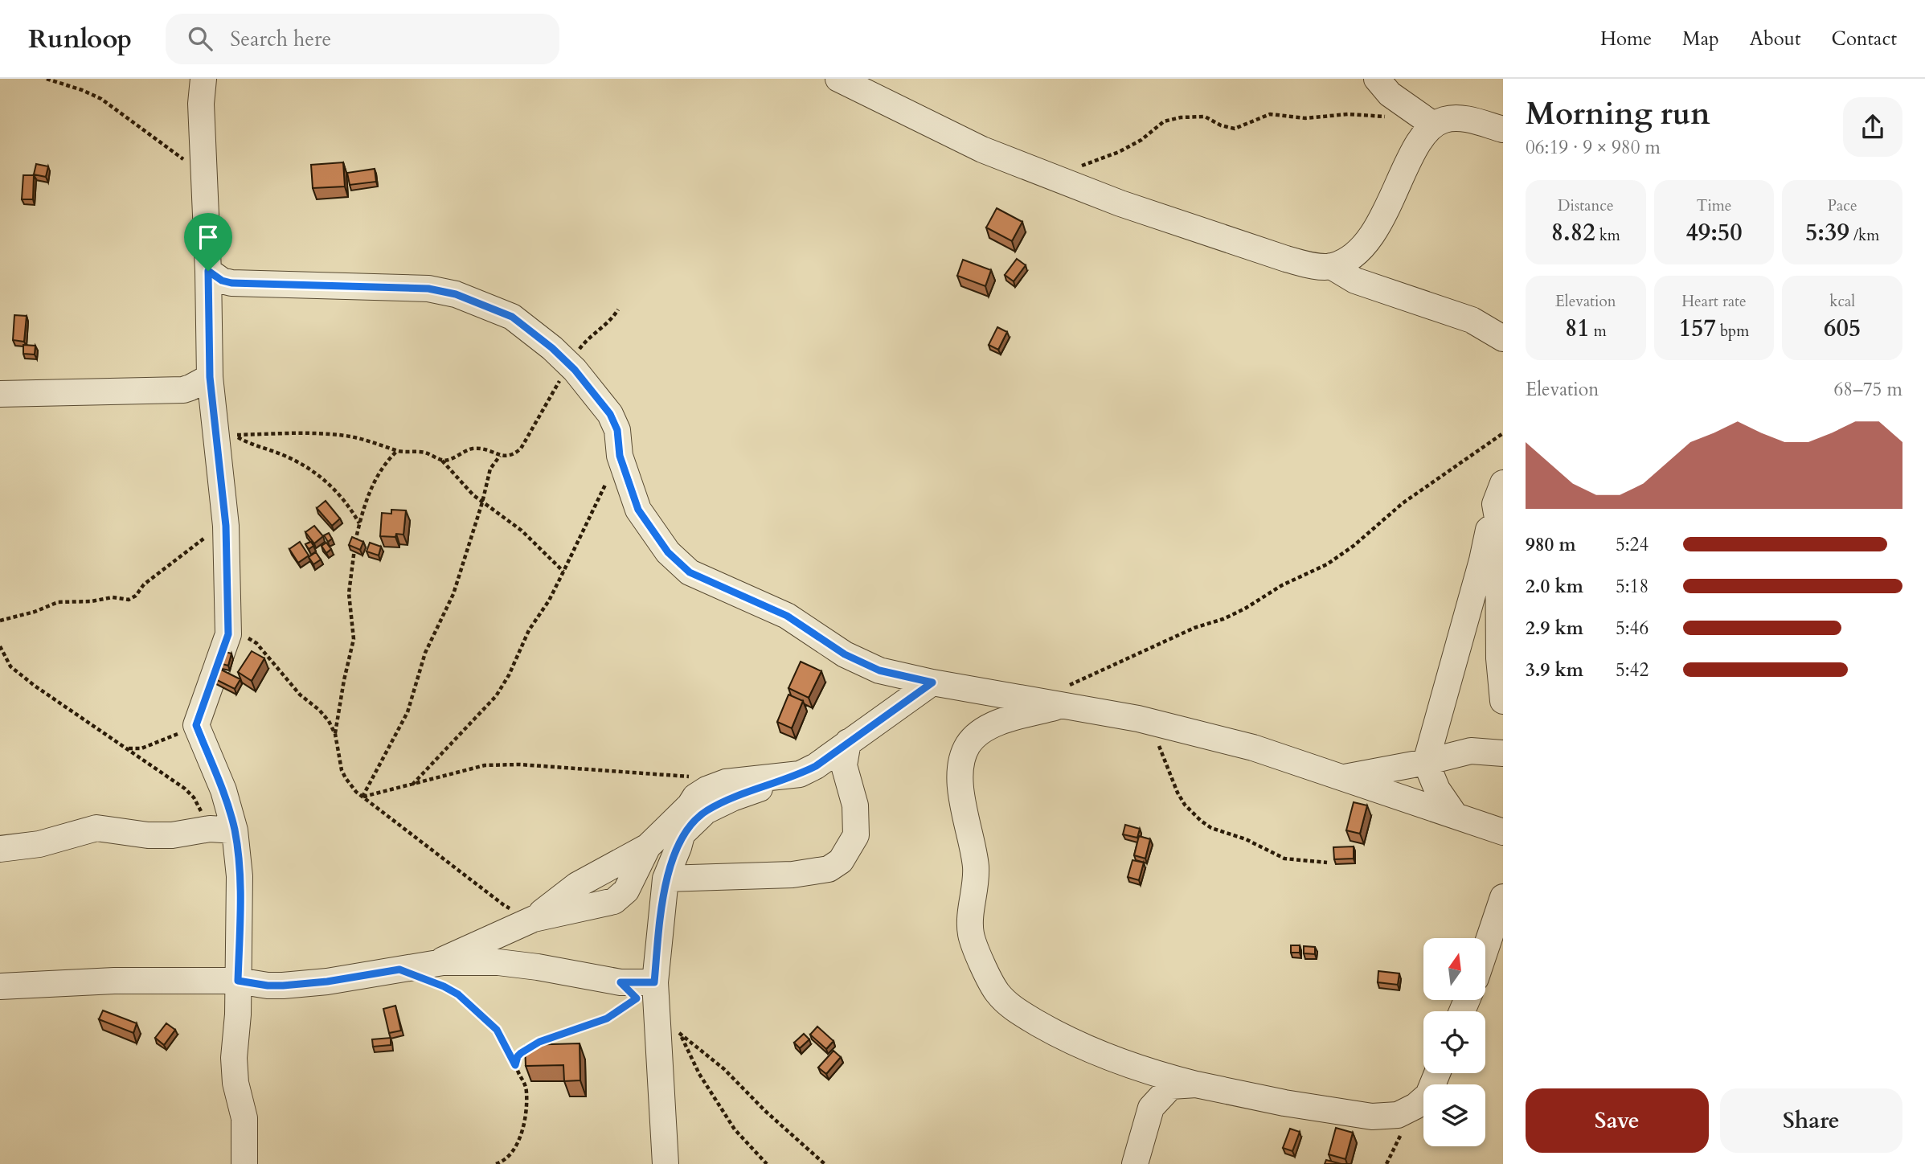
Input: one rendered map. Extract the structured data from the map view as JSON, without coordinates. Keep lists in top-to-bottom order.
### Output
{
  "north": "top",
  "page": {
    "header": "Runloop",
    "search": "Search here",
    "nav": [
      "Home",
      "Map",
      "About",
      "Contact"
    ],
    "heading": ["Morning run", "06:19 · 9 × 980 m"],
    "stats": [
      ["Distance", "8.82 km"],
      ["Time", "49:50"],
      ["Pace", "5:39 /km"],
      ["Elevation", "81 m"],
      ["Heart rate", "157 bpm"],
      ["kcal", "605"]
    ],
    "chart": ["Elevation", "68–75 m"],
    "list": [
      {
        "name": "980 m",
        "note": "5:24"
      },
      {
        "name": "2.0 km",
        "note": "5:18"
      },
      {
        "name": "2.9 km",
        "note": "5:46"
      },
      {
        "name": "3.9 km",
        "note": "5:42"
      }
    ],
    "buttons": ["Save", "Share"]
  }
}
